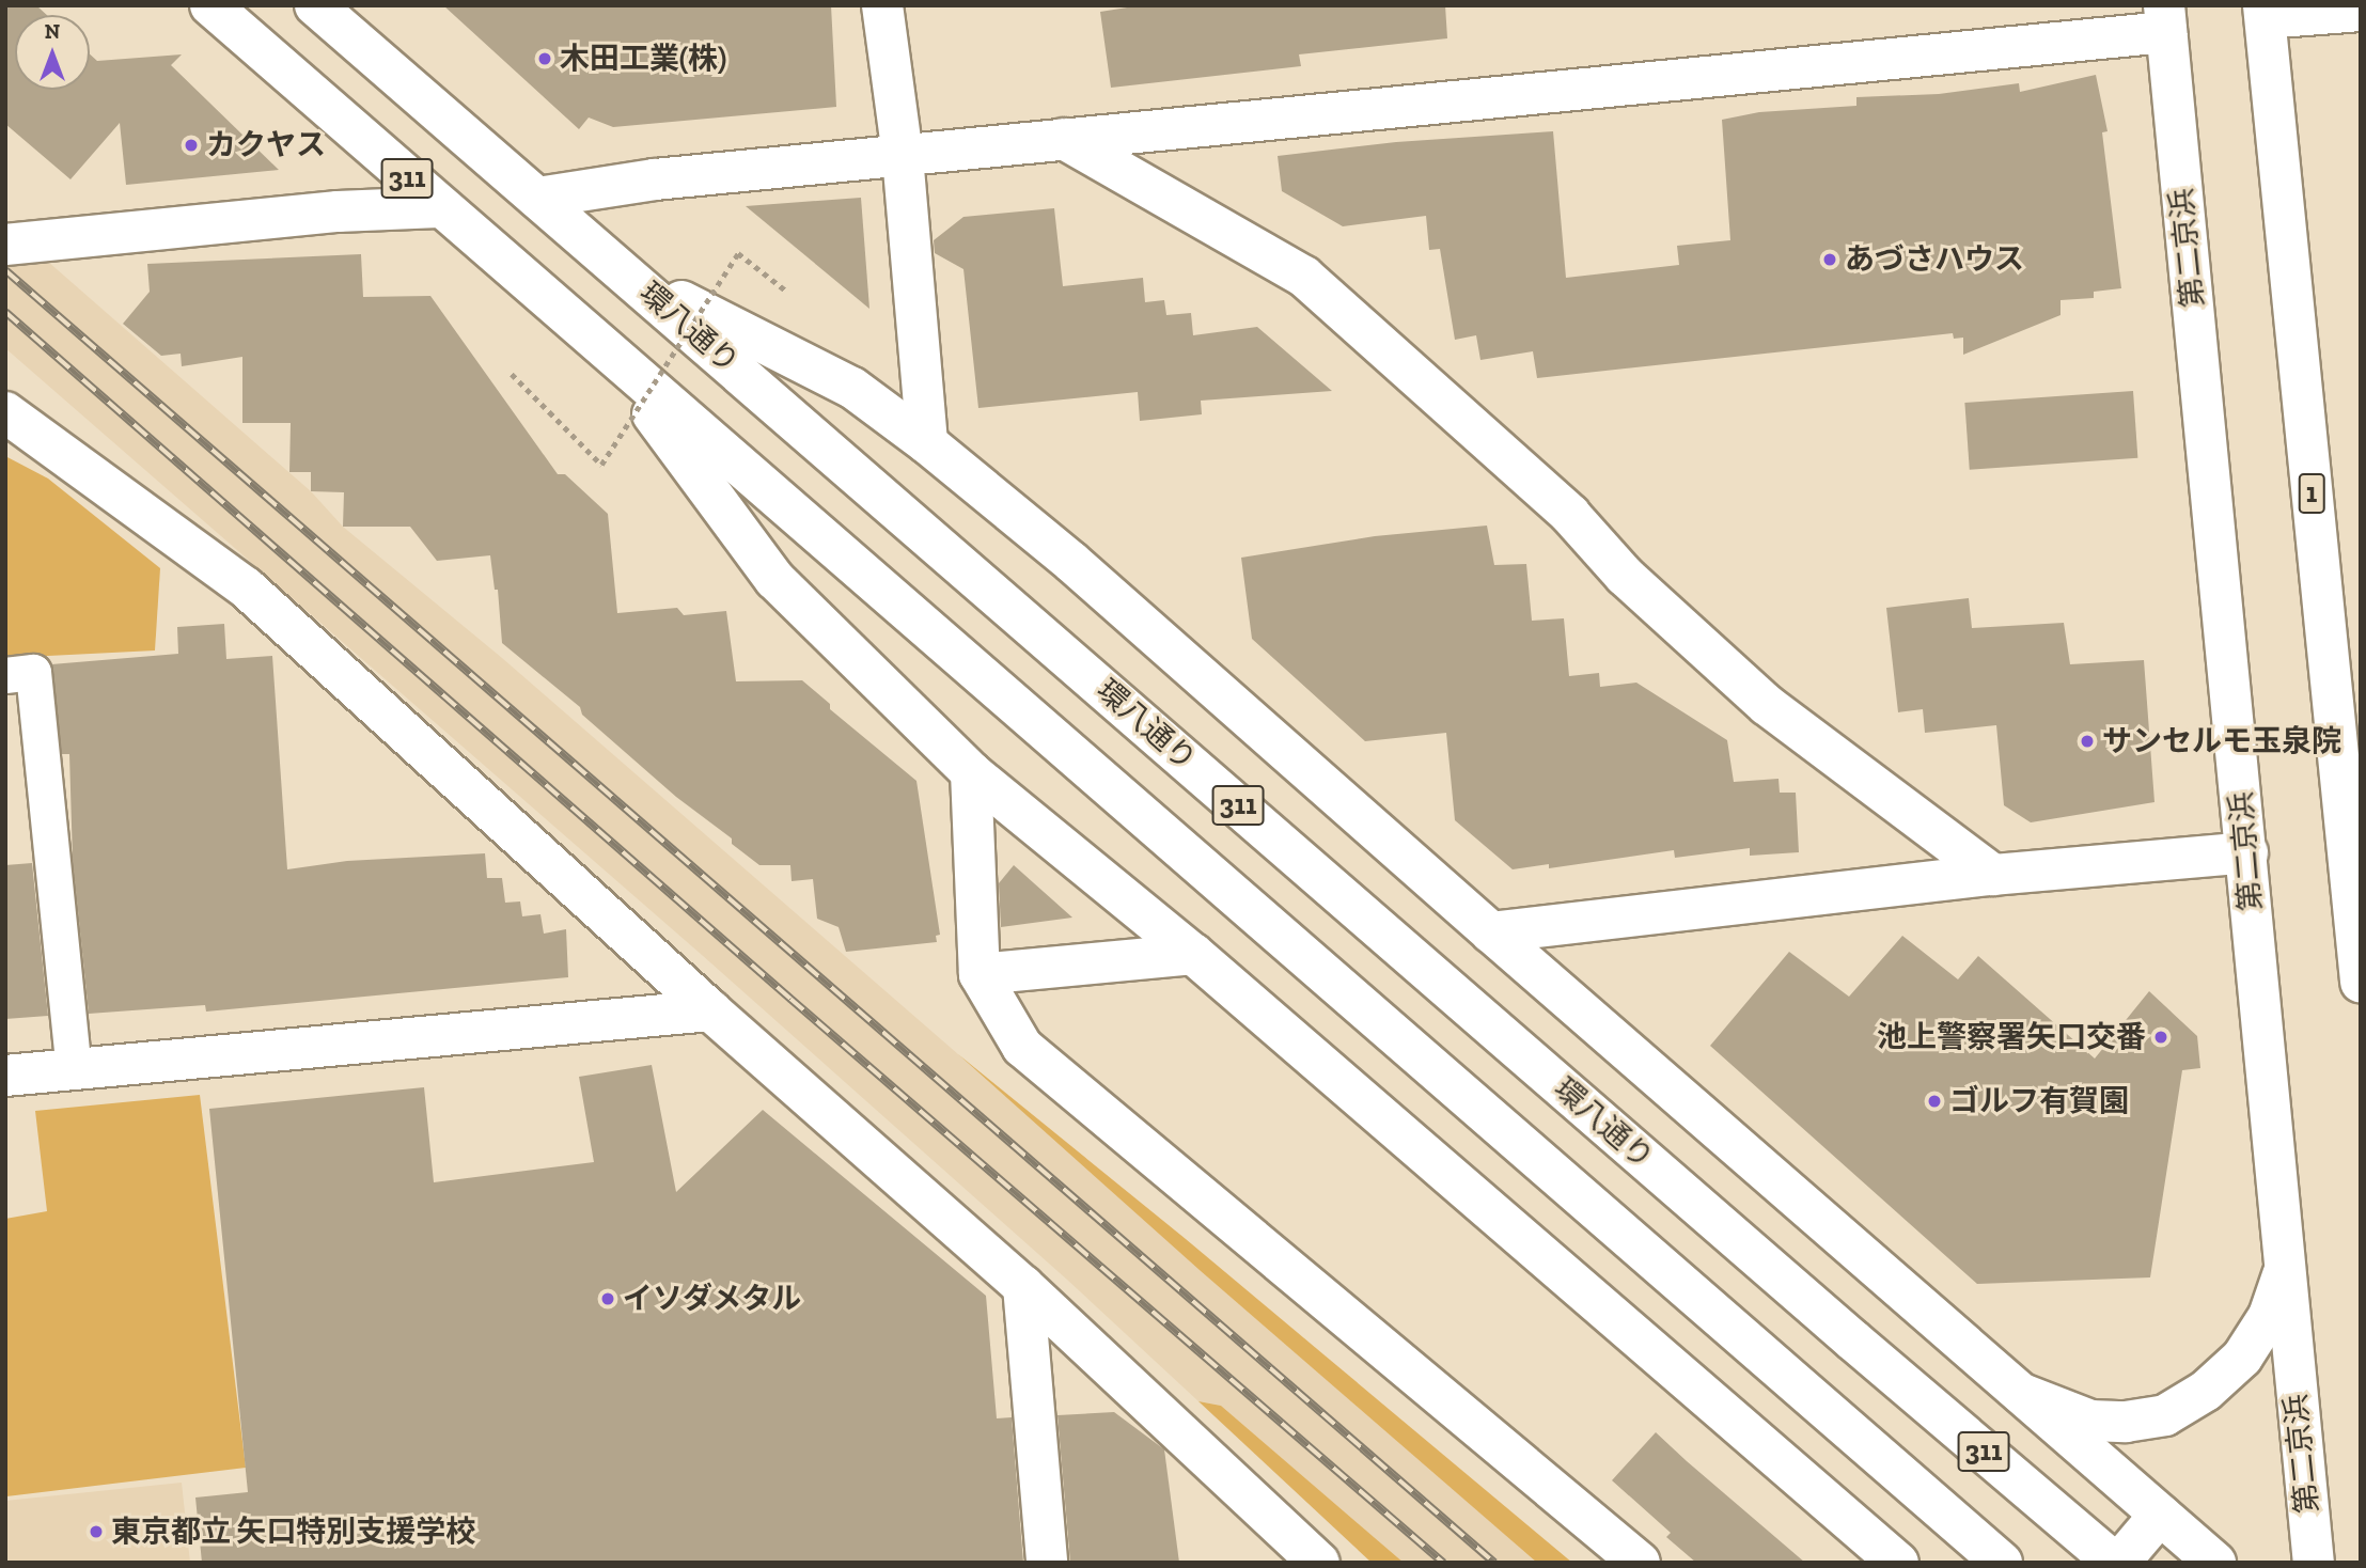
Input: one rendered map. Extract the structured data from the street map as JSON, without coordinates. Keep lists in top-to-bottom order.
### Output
{
  "streets": {
    "main road": [
      "311",
      "第二京浜",
      "環八通り",
      "1"
    ]
  },
  "places": [
    "木田工業(株)",
    "カクヤス",
    "あづさハウス",
    "サンセルモ玉泉院",
    "池上警察署矢口交番",
    "ゴルフ有賀園",
    "イソダメタル",
    "東京都立 矢口特別支援学校"
  ],
  "north": "top"
}
